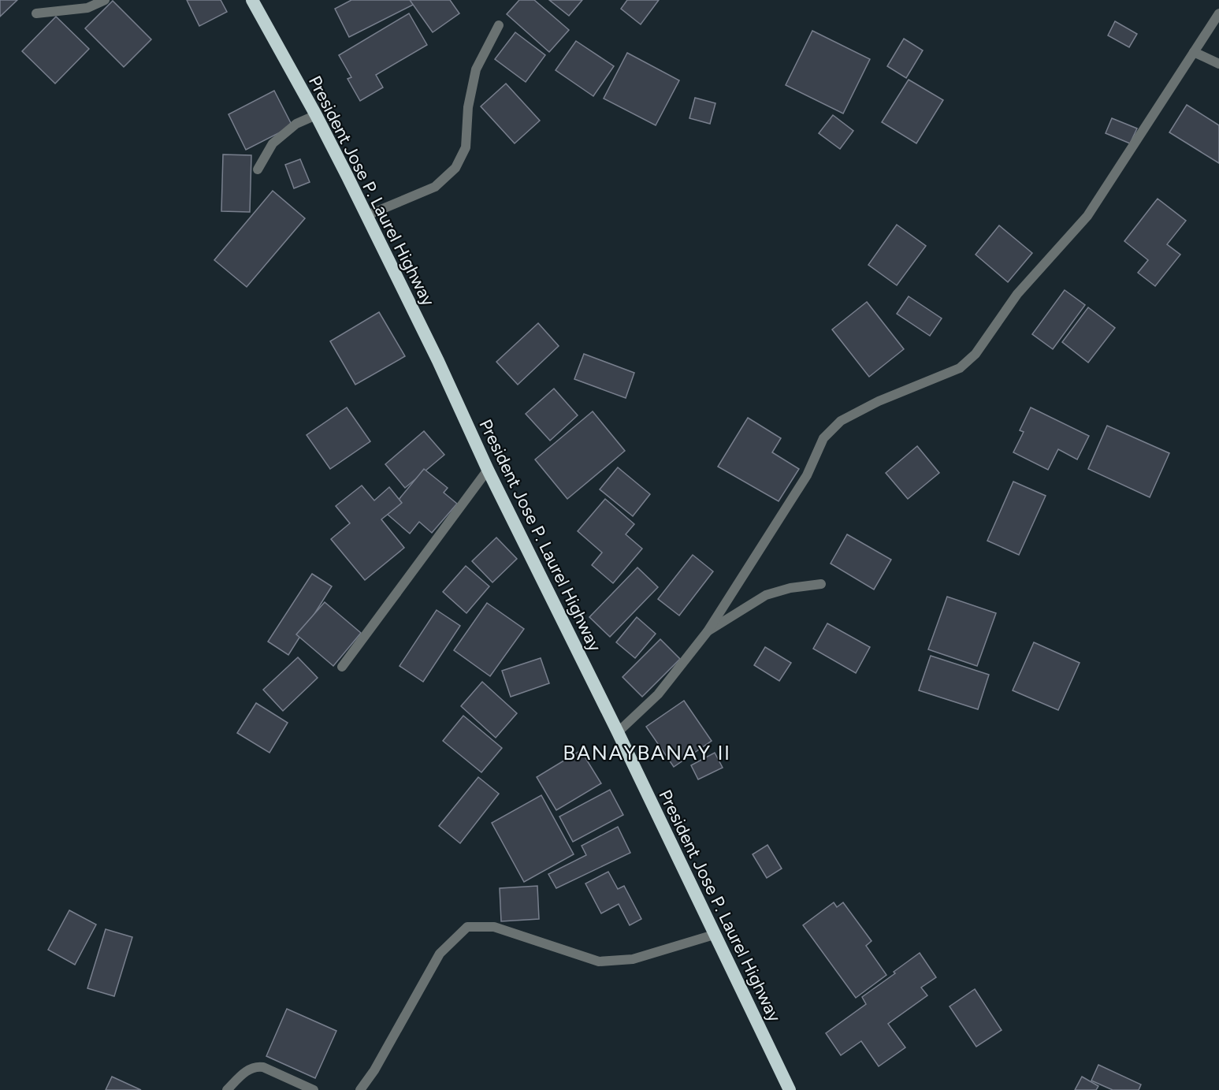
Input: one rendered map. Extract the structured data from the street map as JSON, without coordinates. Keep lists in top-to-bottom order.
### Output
{
  "streets": {
    "highway": ["President Jose P. Laurel Highway"]
  },
  "districts": ["BANAYBANAY II"]
}
